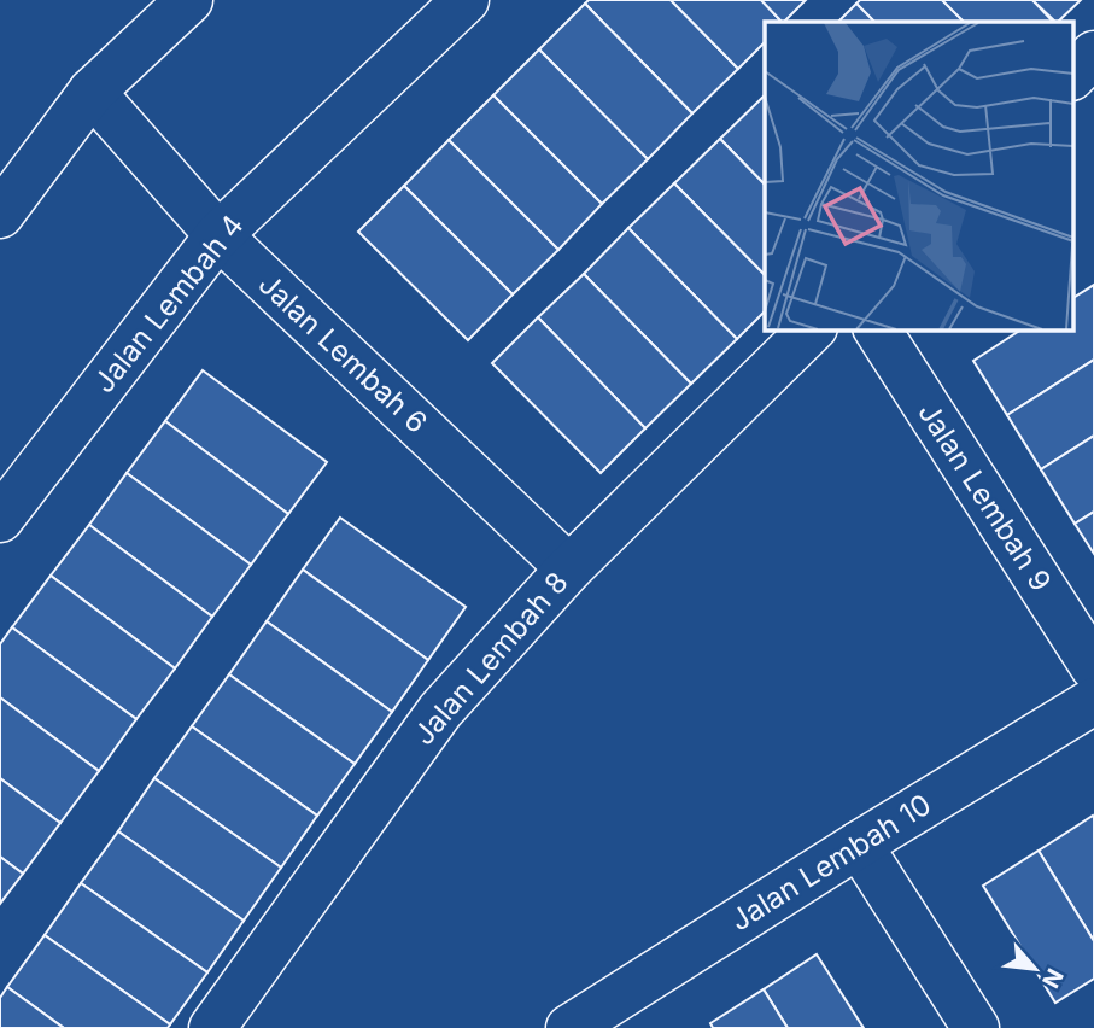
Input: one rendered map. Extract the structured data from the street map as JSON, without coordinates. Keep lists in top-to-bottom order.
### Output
{
  "streets": {
    "street": [
      "Jalan Lembah 4",
      "Jalan Lembah 6",
      "Jalan Lembah 9",
      "Jalan Lembah 8",
      "Jalan Lembah 10"
    ]
  },
  "crossings": [
    ["Jalan Lembah 4", "Jalan Lembah 6"],
    ["Jalan Lembah 6", "Jalan Lembah 8"]
  ],
  "north": "bottom right"
}
